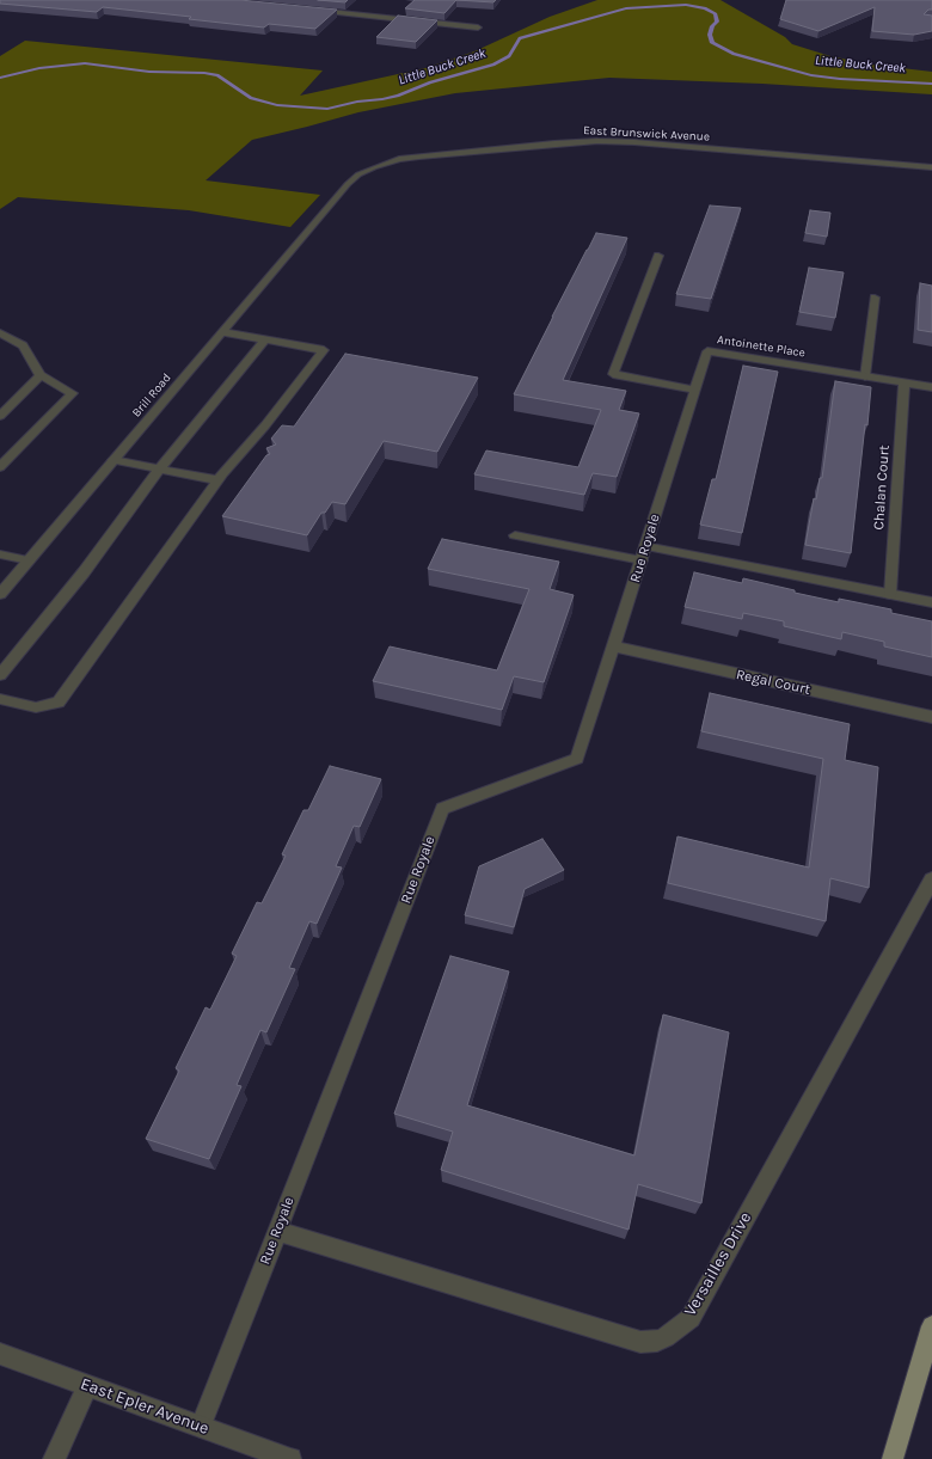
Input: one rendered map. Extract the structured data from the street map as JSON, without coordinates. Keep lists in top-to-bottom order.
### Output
{
  "streets": {
    "street": [
      "East Brunswick Avenue",
      "Antoinette Place",
      "Brill Road",
      "Chalan Court",
      "Rue Royale",
      "Regal Court",
      "Versailles Drive",
      "East Epler Avenue"
    ]
  },
  "crossings": [
    ["East Brunswick Avenue", "Brill Road"],
    ["Antoinette Place", "Chalan Court"],
    ["Antoinette Place", "Rue Royale"],
    ["Rue Royale", "Regal Court"],
    ["Rue Royale", "Versailles Drive"],
    ["Rue Royale", "East Epler Avenue"]
  ],
  "water": ["Little Buck Creek"]
}
